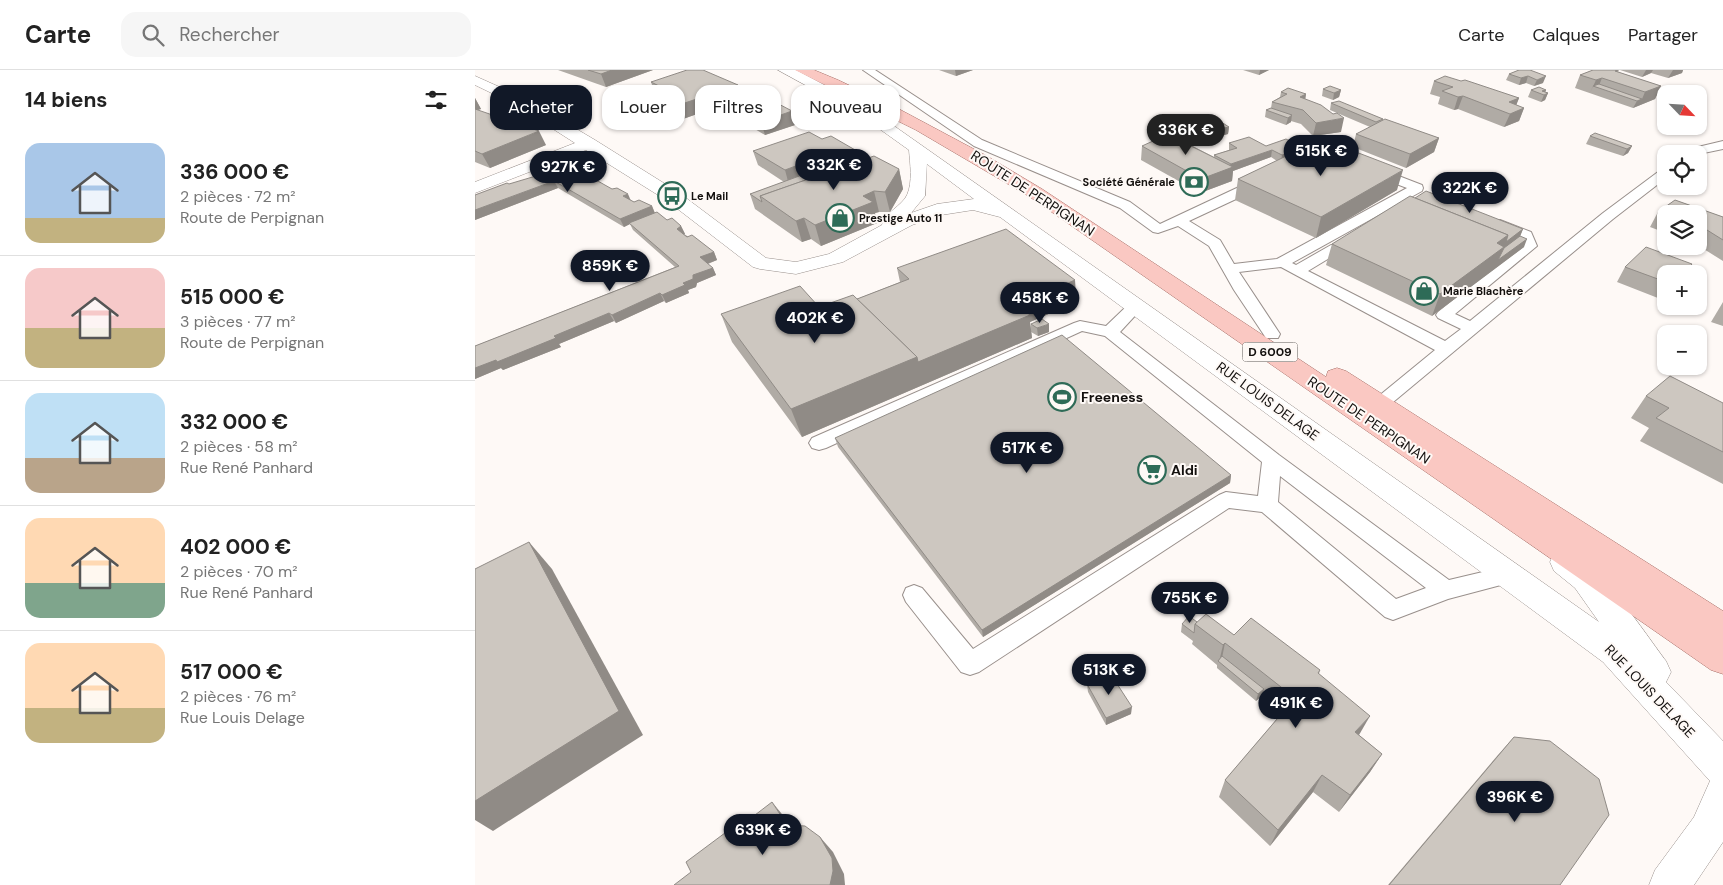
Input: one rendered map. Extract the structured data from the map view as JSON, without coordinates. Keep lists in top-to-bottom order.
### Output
{
  "streets": {
    "main road": ["ROUTE DE PERPIGNAN", "D 6009"],
    "street": ["RUE LOUIS DELAGE"]
  },
  "places": {
    "bank": ["Société Générale"],
    "bus stop": ["Le Mail"],
    "shop": ["Prestige Auto 11", "Marie Blachère"],
    "sports": ["Freeness"],
    "supermarket": ["Aldi"]
  },
  "north": "bottom right",
  "page": {
    "header": "Carte",
    "search": "Rechercher",
    "nav": ["Carte", "Calques", "Partager"],
    "heading": "14 biens",
    "map_buttons": ["+", "−"],
    "chip": [
      "Acheter",
      "Louer",
      "Filtres",
      "Nouveau"
    ],
    "price": [
      "336K €",
      "515K €",
      "332K €",
      "927K €",
      "322K €",
      "859K €",
      "458K €",
      "402K €",
      "517K €",
      "755K €",
      "513K €",
      "491K €",
      "396K €",
      "639K €"
    ],
    "list": [
      {
        "name": "336 000 €",
        "note": "2 pièces · 72 m² · Route de Perpignan"
      },
      {
        "name": "515 000 €",
        "note": "3 pièces · 77 m² · Route de Perpignan"
      },
      {
        "name": "332 000 €",
        "note": "2 pièces · 58 m² · Rue René Panhard"
      },
      {
        "name": "402 000 €",
        "note": "2 pièces · 70 m² · Rue René Panhard"
      },
      {
        "name": "517 000 €",
        "note": "2 pièces · 76 m² · Rue Louis Delage"
      }
    ]
  }
}
